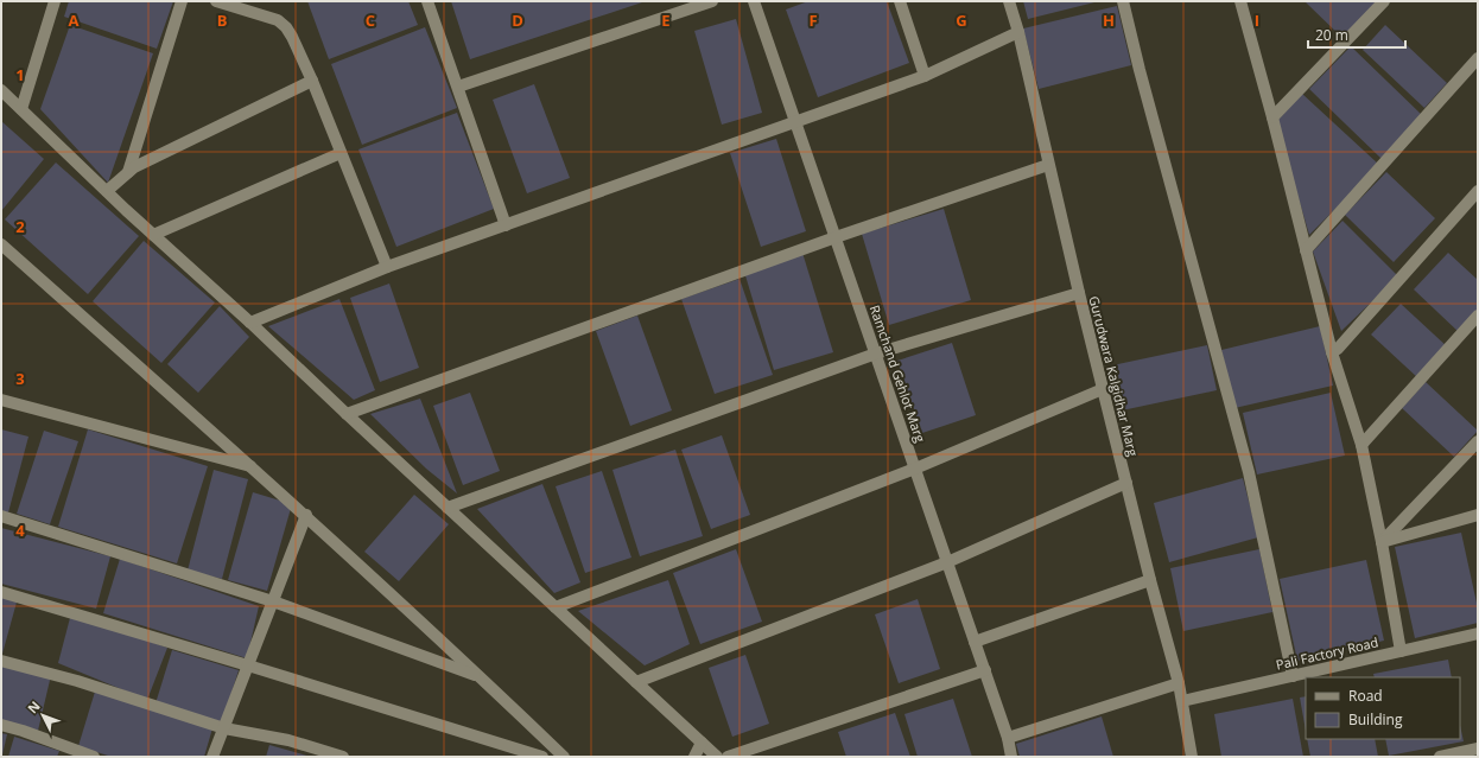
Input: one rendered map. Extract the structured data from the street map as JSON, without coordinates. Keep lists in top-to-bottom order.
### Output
{
  "streets": {
    "street": ["Ramchand Gehlot Marg", "Gurudwara Kalgidhar Marg", "Pali Factory Road"]
  },
  "crossings": [
    ["Gurudwara Kalgidhar Marg", "Pali Factory Road"]
  ],
  "legend": ["Road", "Building"],
  "scale_bar": "20 m",
  "north": "top left",
  "grid": {
    "columns": [
      "A",
      "B",
      "C",
      "D",
      "E",
      "F",
      "G",
      "H",
      "I"
    ],
    "rows": [
      "1",
      "2",
      "3",
      "4"
    ]
  }
}
